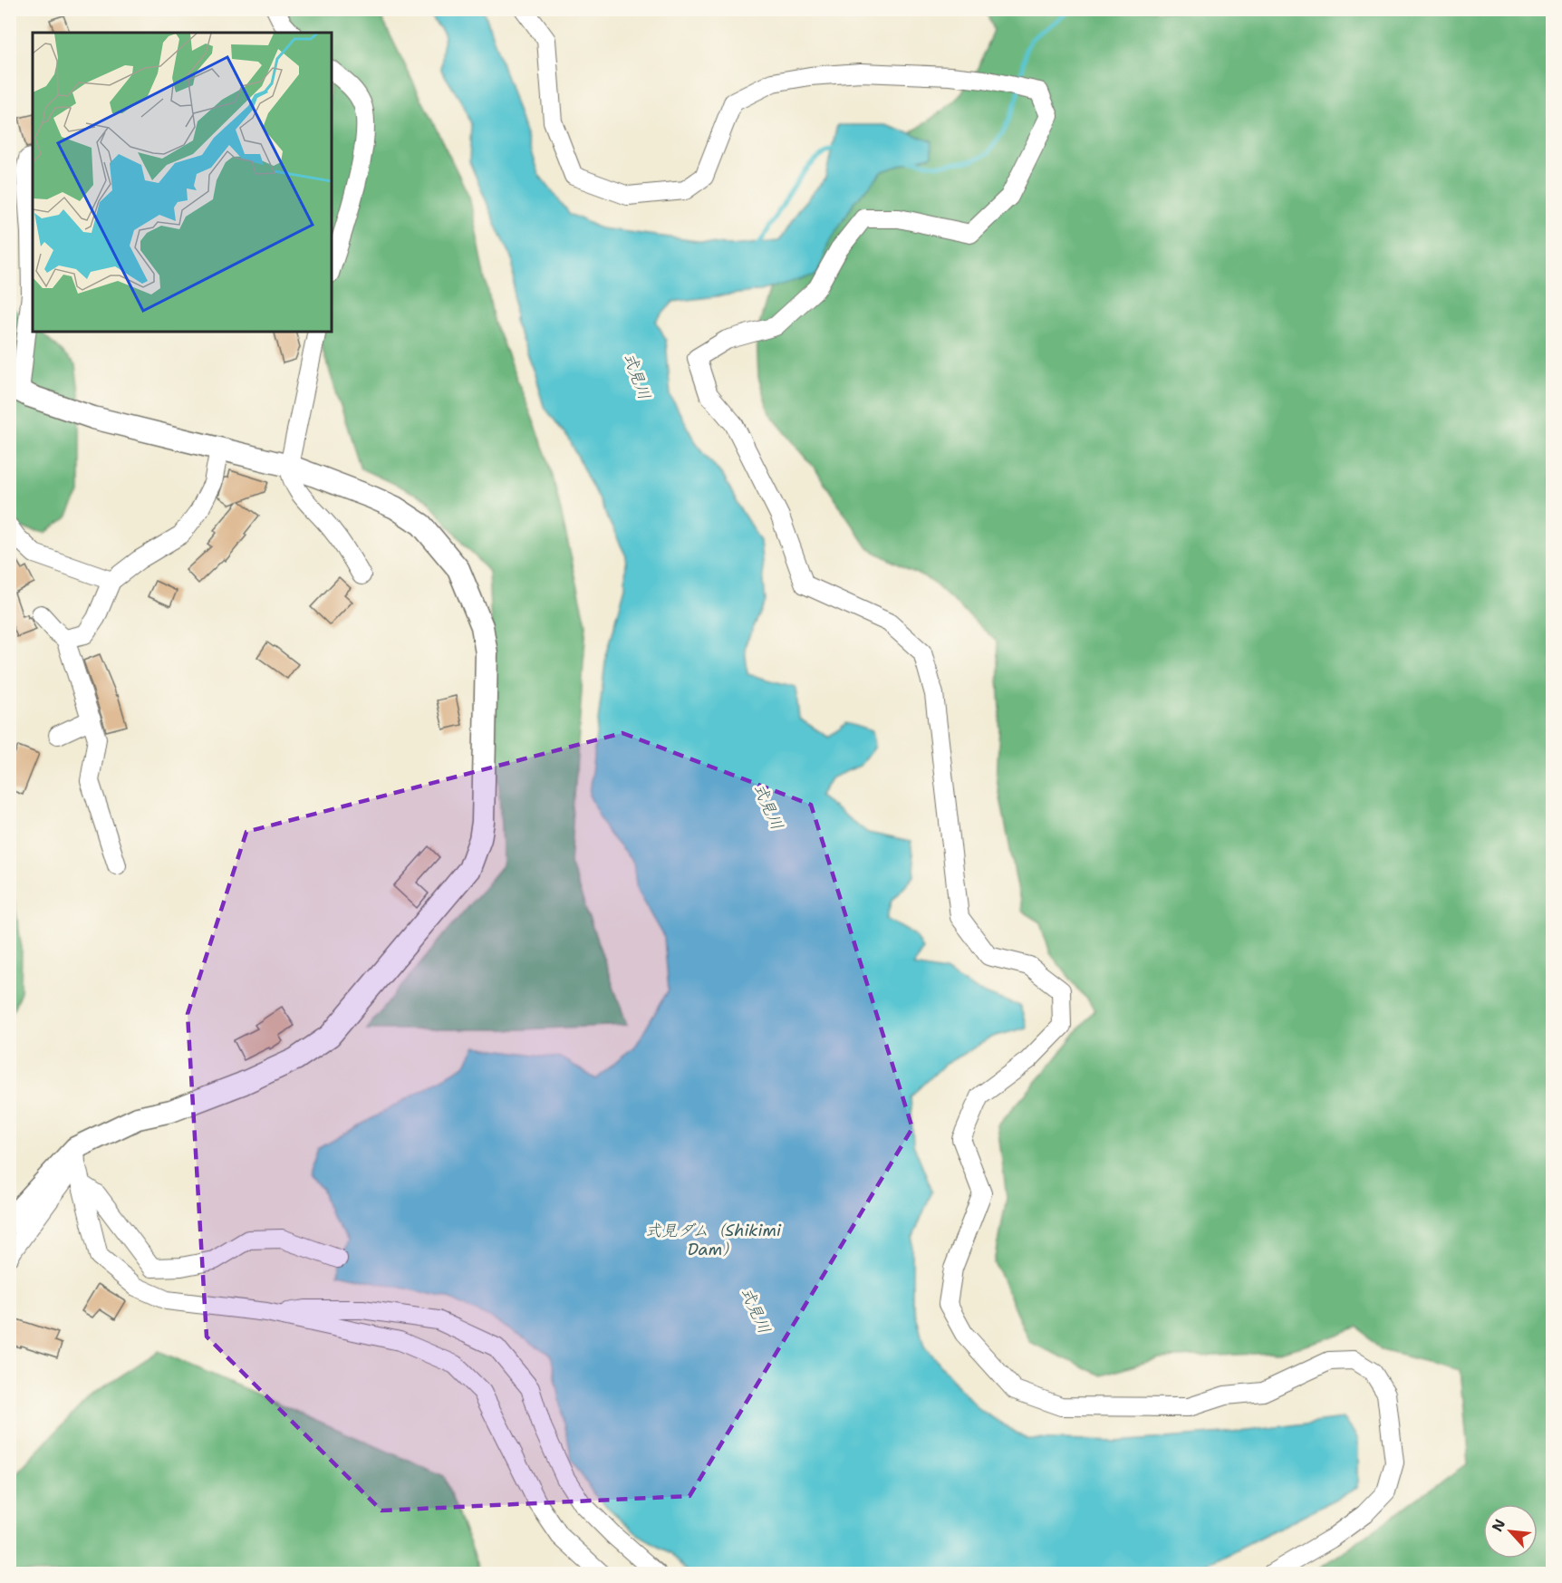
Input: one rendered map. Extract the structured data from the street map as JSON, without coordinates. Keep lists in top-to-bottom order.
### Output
{
  "water": ["式見川", "式見ダム（Shikimi Dam）"],
  "north": "top left"
}
